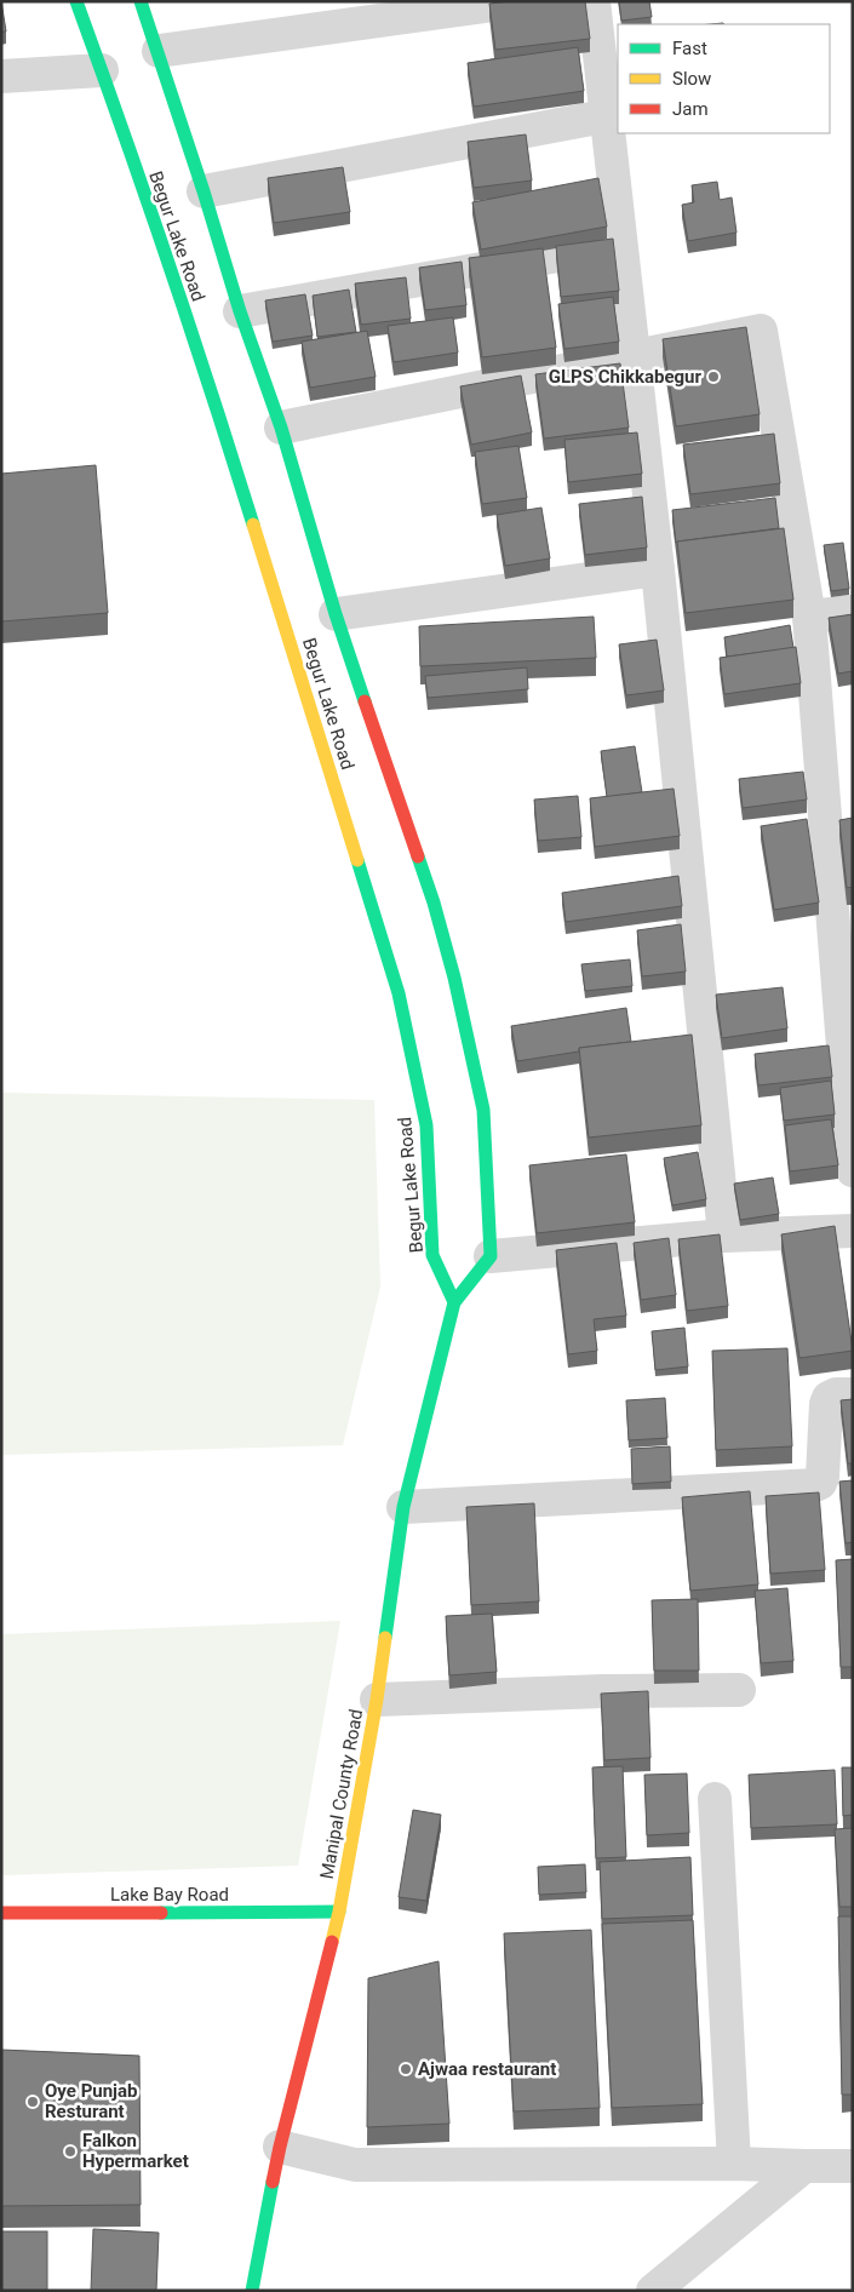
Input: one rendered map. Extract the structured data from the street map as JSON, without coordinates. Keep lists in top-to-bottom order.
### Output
{
  "streets": {
    "main road": ["Begur Lake Road", "Manipal County Road", "Lake Bay Road"]
  },
  "crossings": [
    ["Begur Lake Road", "Manipal County Road"],
    ["Manipal County Road", "Lake Bay Road"]
  ],
  "places": [
    "GLPS Chikkabegur",
    "Ajwaa restaurant",
    "Oye Punjab Resturant",
    "Falkon Hypermarket"
  ],
  "legend": ["Fast", "Slow", "Jam"]
}
